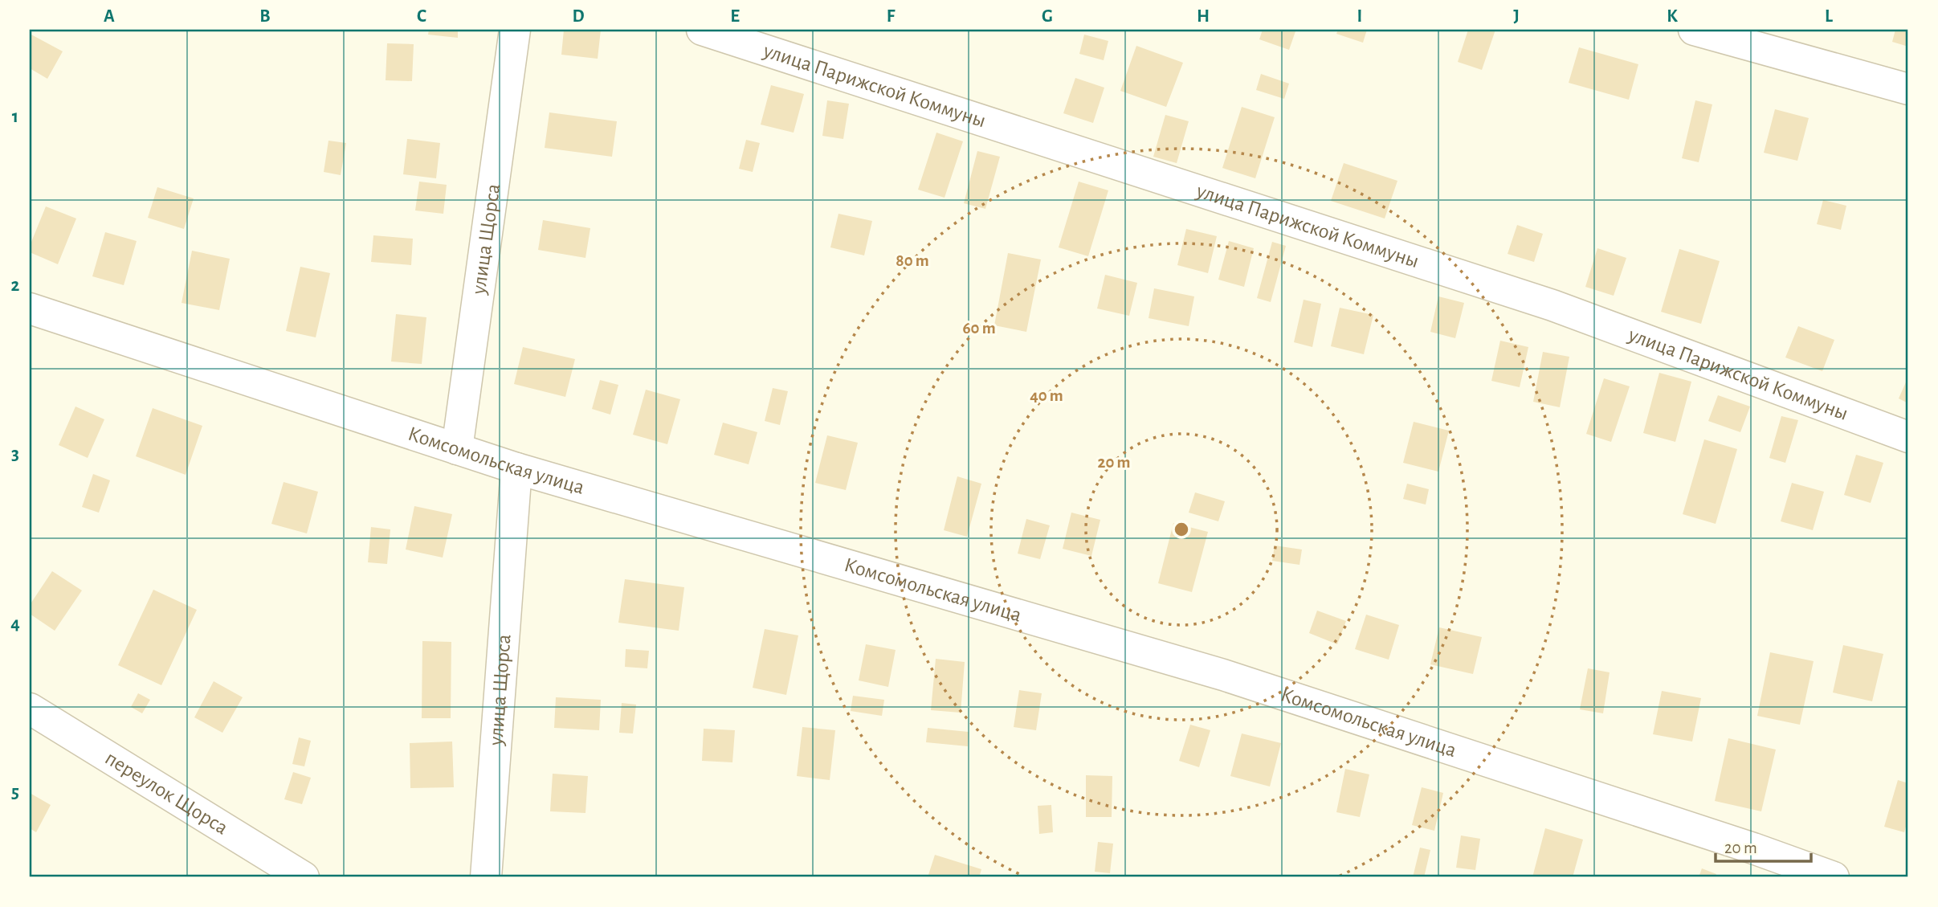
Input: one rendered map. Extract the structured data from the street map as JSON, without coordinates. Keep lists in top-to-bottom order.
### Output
{
  "streets": {
    "street": [
      "улица Парижской Коммуны",
      "улица Щорса",
      "Комсомольская улица",
      "переулок Щорса"
    ]
  },
  "crossings": [
    ["улица Щорса", "Комсомольская улица"]
  ],
  "scale_bar": "20 m",
  "grid": {
    "columns": [
      "A",
      "B",
      "C",
      "D",
      "E",
      "F",
      "G",
      "H",
      "I",
      "J",
      "K",
      "L"
    ],
    "rows": [
      "1",
      "2",
      "3",
      "4",
      "5"
    ]
  },
  "rings": [
    "80 m",
    "60 m",
    "40 m",
    "20 m"
  ]
}
